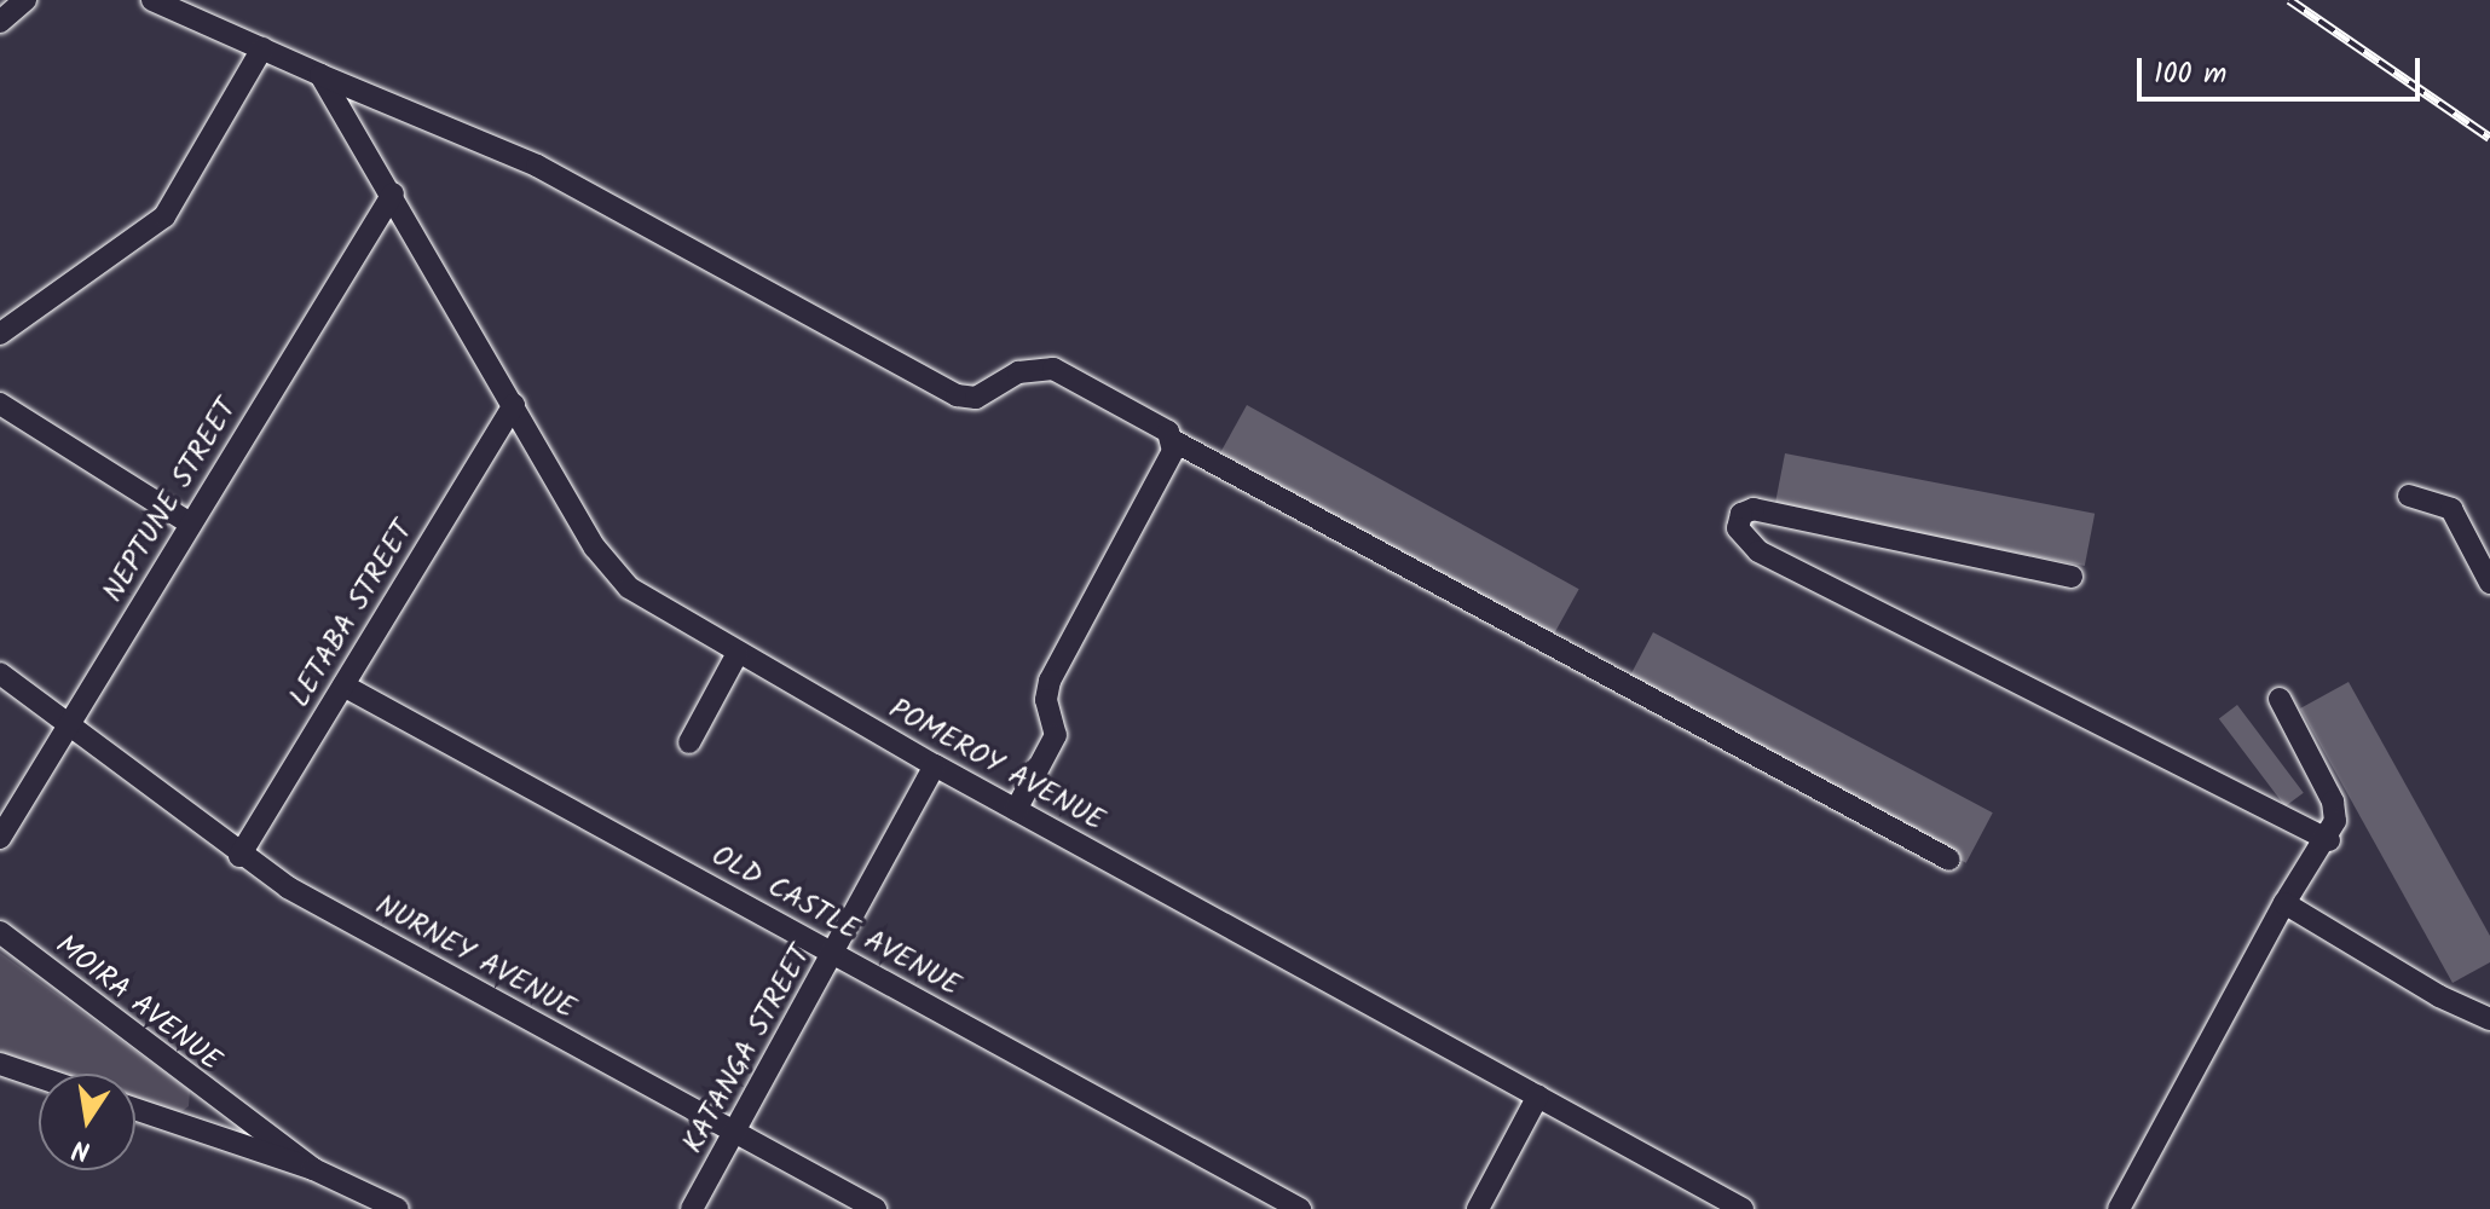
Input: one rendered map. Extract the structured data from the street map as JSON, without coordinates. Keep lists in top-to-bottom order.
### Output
{
  "streets": {
    "street": [
      "NEPTUNE STREET",
      "LETABA STREET",
      "POMEROY AVENUE",
      "OLD CASTLE AVENUE",
      "NURNEY AVENUE",
      "MOIRA AVENUE",
      "KATANGA STREET"
    ]
  },
  "crossings": [
    ["NEPTUNE STREET", "POMEROY AVENUE"],
    ["NEPTUNE STREET", "NURNEY AVENUE"],
    ["LETABA STREET", "POMEROY AVENUE"],
    ["LETABA STREET", "OLD CASTLE AVENUE"],
    ["LETABA STREET", "NURNEY AVENUE"],
    ["POMEROY AVENUE", "KATANGA STREET"],
    ["OLD CASTLE AVENUE", "KATANGA STREET"],
    ["NURNEY AVENUE", "KATANGA STREET"]
  ],
  "scale_bar": "100 m",
  "north": "bottom"
}
